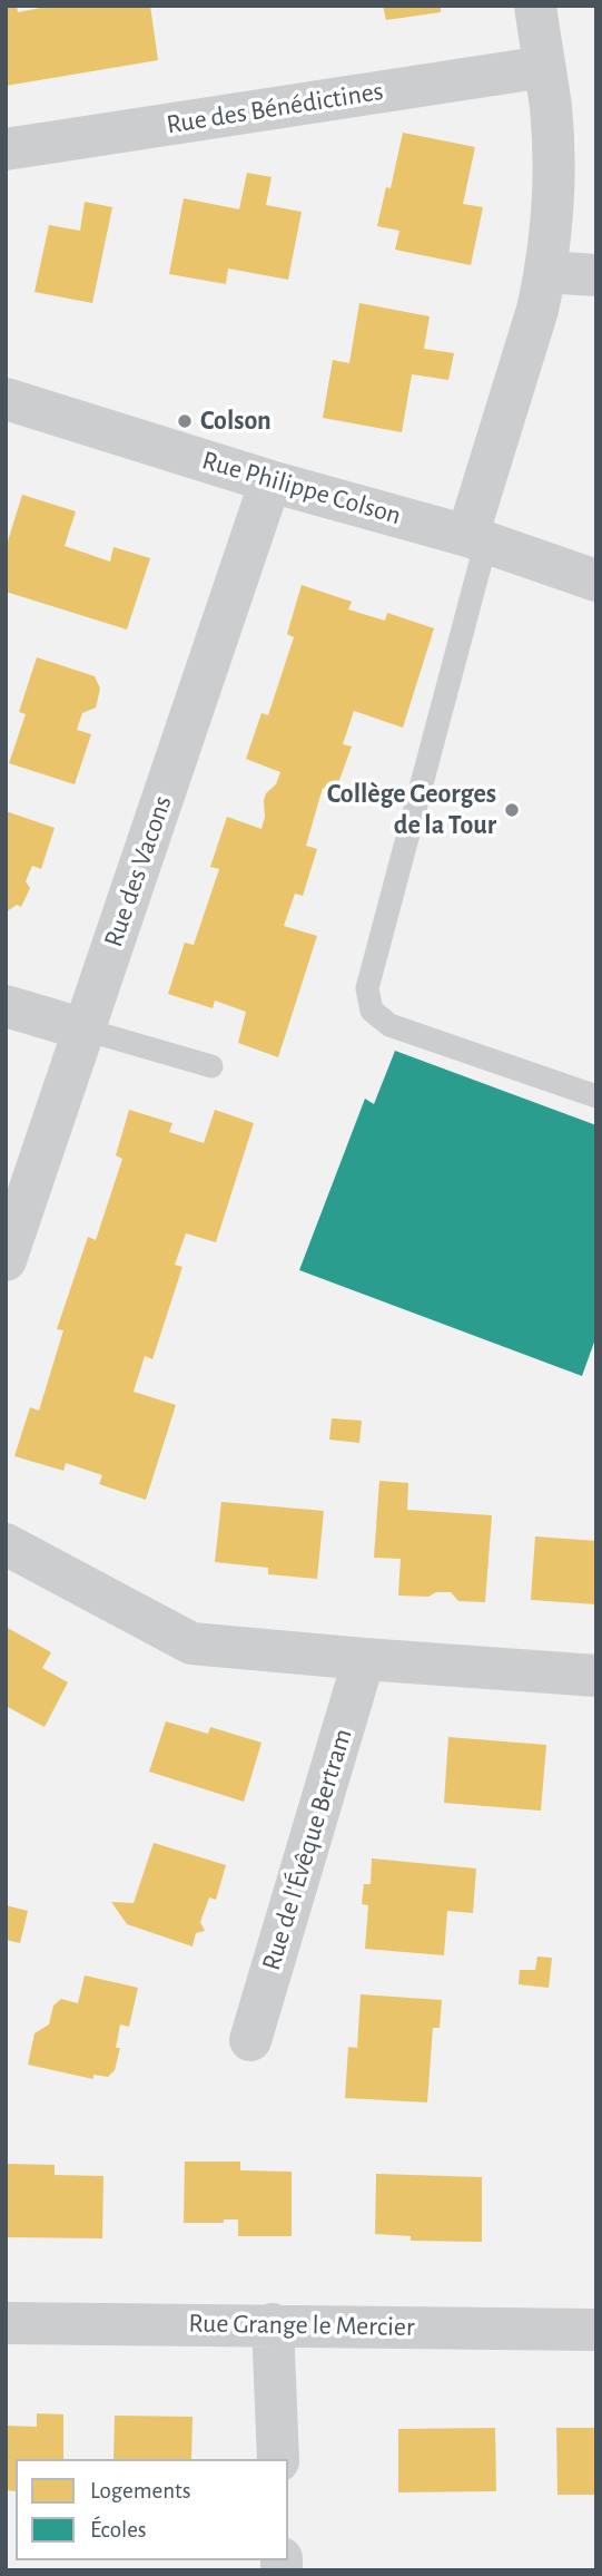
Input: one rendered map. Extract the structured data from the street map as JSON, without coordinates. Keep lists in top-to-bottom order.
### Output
{
  "streets": {
    "street": [
      "Rue des Bénédictines",
      "Rue Philippe Colson",
      "Rue des Vacons",
      "Rue de l'Évêque Bertram",
      "Rue Grange le Mercier"
    ]
  },
  "crossings": [
    ["Rue Philippe Colson", "Rue des Vacons"]
  ],
  "places": ["Colson", "Collège Georges de la Tour"],
  "legend": ["Logements", "Écoles"]
}
